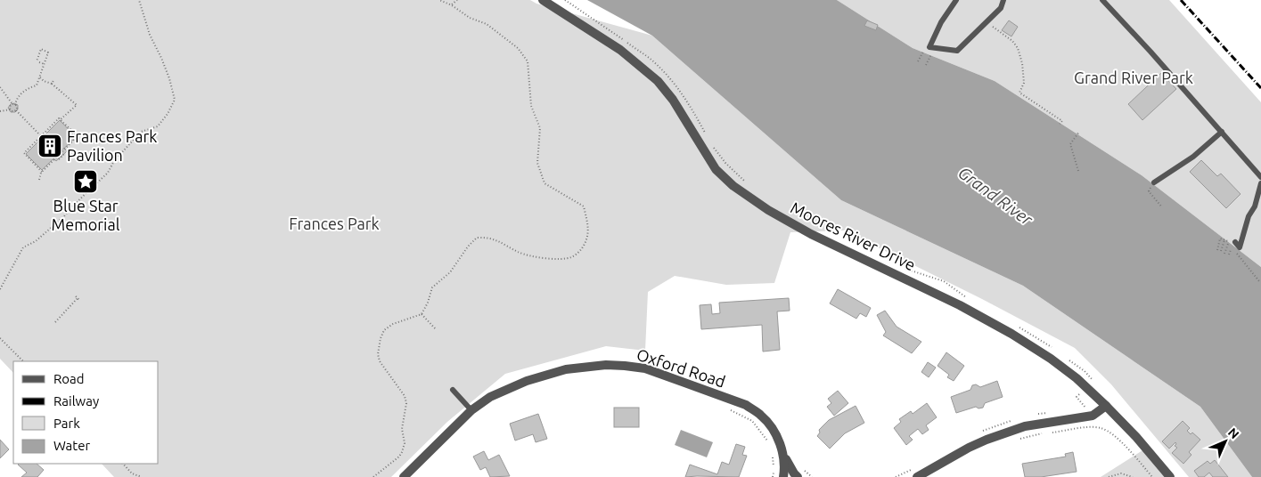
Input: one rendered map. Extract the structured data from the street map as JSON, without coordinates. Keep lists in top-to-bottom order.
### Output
{
  "streets": {
    "street": ["Moores River Drive", "Oxford Road"]
  },
  "water": ["Grand River"],
  "parks": ["Grand River Park", "Frances Park"],
  "places": {
    "building": ["Frances Park Pavilion"],
    "place": ["Blue Star Memorial"]
  },
  "legend": [
    "Road",
    "Railway",
    "Park",
    "Water"
  ],
  "north": "top right"
}
